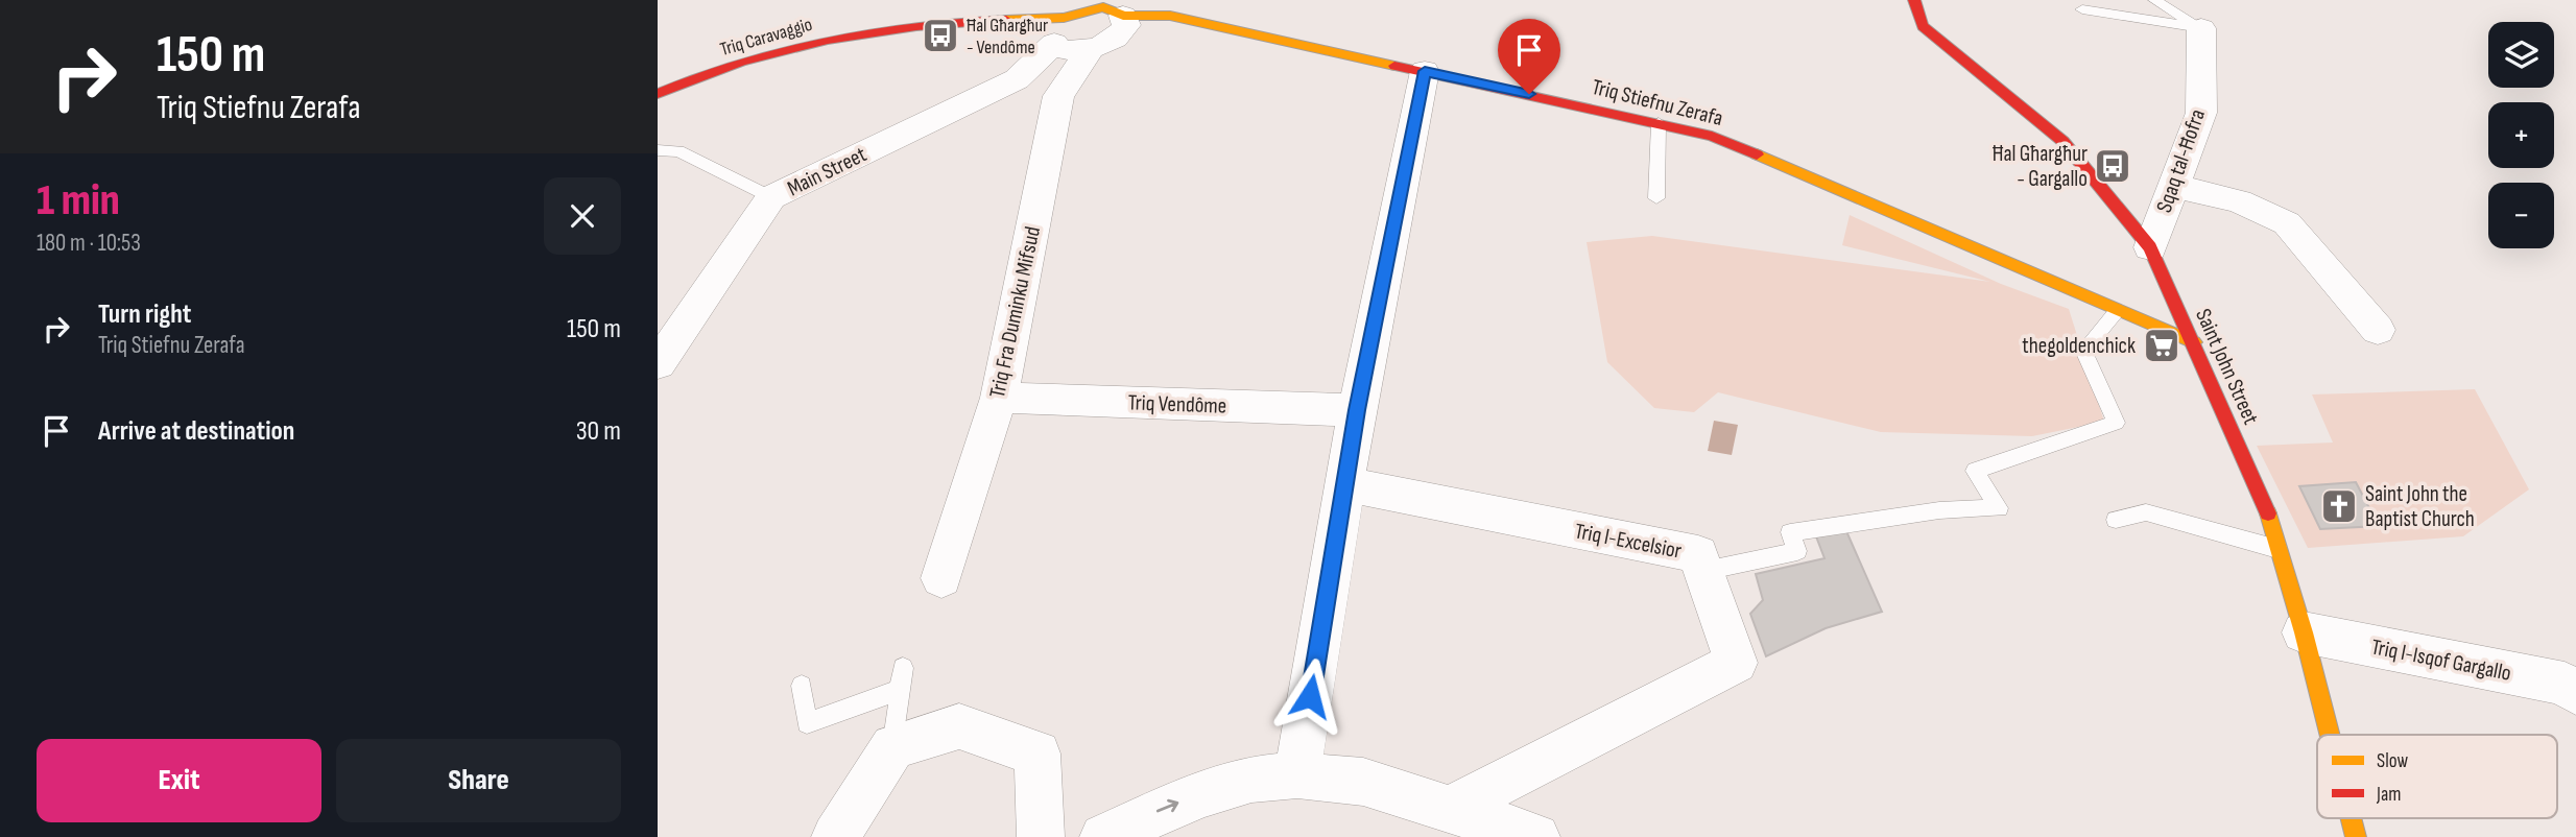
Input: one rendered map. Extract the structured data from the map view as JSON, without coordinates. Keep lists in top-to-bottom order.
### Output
{
  "streets": {
    "street": [
      "Triq Caravaggio",
      "Triq Stiefnu Zerafa",
      "Sqaq tal-Ħofra",
      "Main Street",
      "Triq Fra Duminku Mifsud",
      "Saint John Street",
      "Triq Vendôme",
      "Triq l-Excelsior",
      "Triq l-Isqof Gargallo"
    ]
  },
  "crossings": [
    ["Triq Caravaggio", "Triq Stiefnu Zerafa"],
    ["Triq Caravaggio", "Main Street"],
    ["Triq Stiefnu Zerafa", "Saint John Street"],
    ["Sqaq tal-Ħofra", "Saint John Street"],
    ["Triq Fra Duminku Mifsud", "Triq Vendôme"],
    ["Saint John Street", "Triq l-Isqof Gargallo"]
  ],
  "places": {
    "bus stop": ["Ħal Għargħur - Vendôme", "Ħal Għargħur - Gargallo"],
    "supermarket": ["thegoldenchick"],
    "church": ["Saint John the Baptist Church"]
  },
  "legend": ["Slow", "Jam"],
  "page": {
    "turn": ["150 m", "Triq Stiefnu Zerafa"],
    "map_buttons": ["+", "−"],
    "heading": ["1 min", "180 m · 10:53"],
    "list": [
      {
        "name": "Turn right",
        "note": "Triq Stiefnu Zerafa",
        "value": "150 m"
      },
      {
        "name": "Arrive at destination",
        "value": "30 m"
      }
    ],
    "buttons": ["Exit", "Share"]
  }
}
